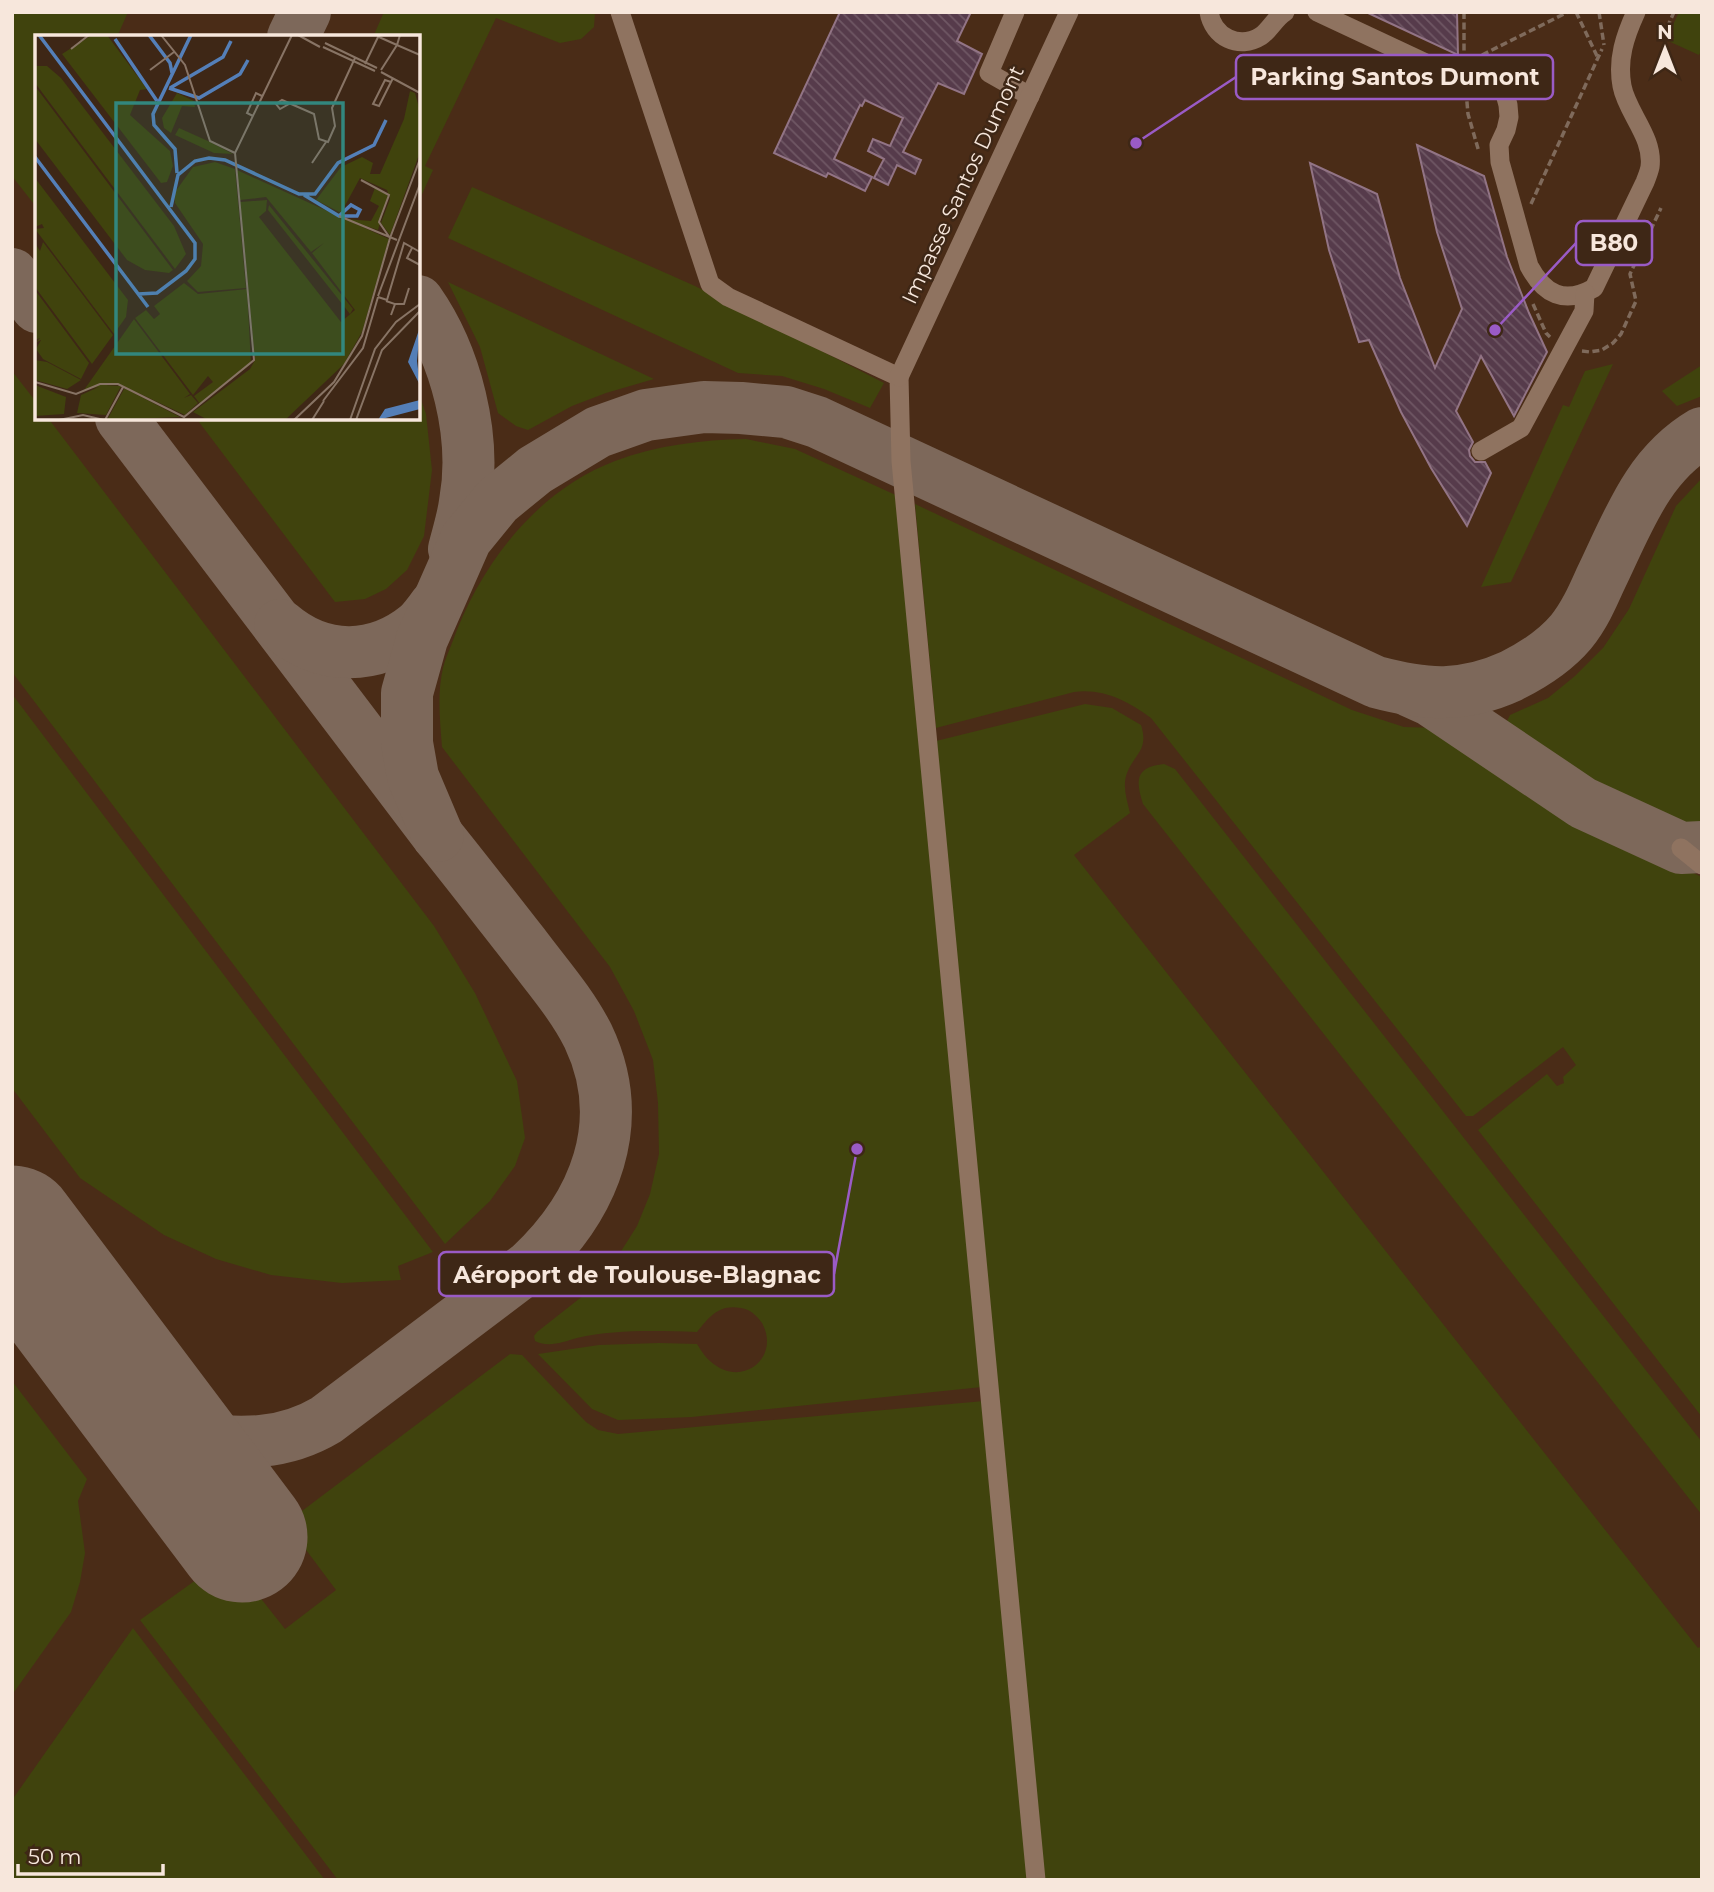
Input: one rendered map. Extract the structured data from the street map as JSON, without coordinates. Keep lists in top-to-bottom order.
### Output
{
  "streets": {
    "street": ["Impasse Santos Dumont"]
  },
  "places": ["Parking Santos Dumont", "B80", "Aéroport de Toulouse-Blagnac"],
  "scale_bar": "50 m",
  "north": "top"
}
